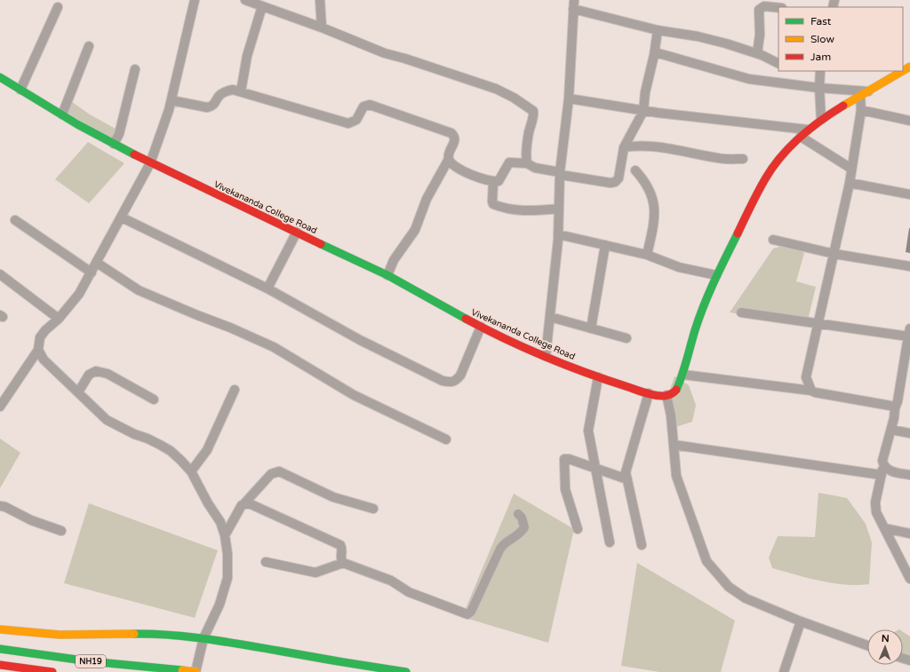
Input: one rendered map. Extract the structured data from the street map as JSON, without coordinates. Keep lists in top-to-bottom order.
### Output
{
  "streets": {
    "main road": ["Vivekananda College Road", "NH19"]
  },
  "legend": ["Fast", "Slow", "Jam"],
  "north": "top"
}
